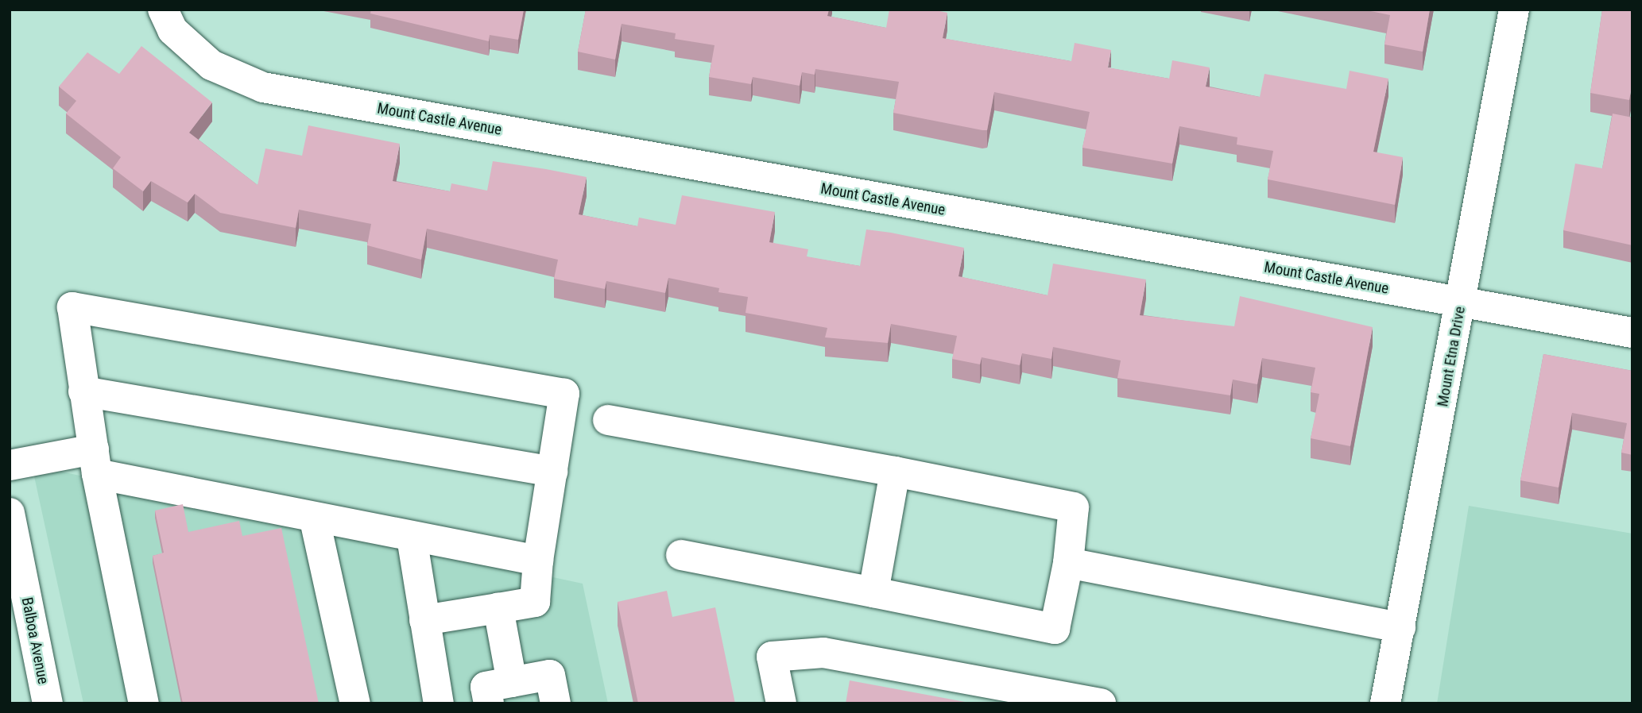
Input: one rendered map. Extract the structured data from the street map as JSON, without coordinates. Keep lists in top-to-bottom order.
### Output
{
  "streets": {
    "street": ["Mount Castle Avenue", "Mount Etna Drive", "Balboa Avenue"]
  },
  "crossings": [
    ["Mount Castle Avenue", "Mount Etna Drive"]
  ]
}
